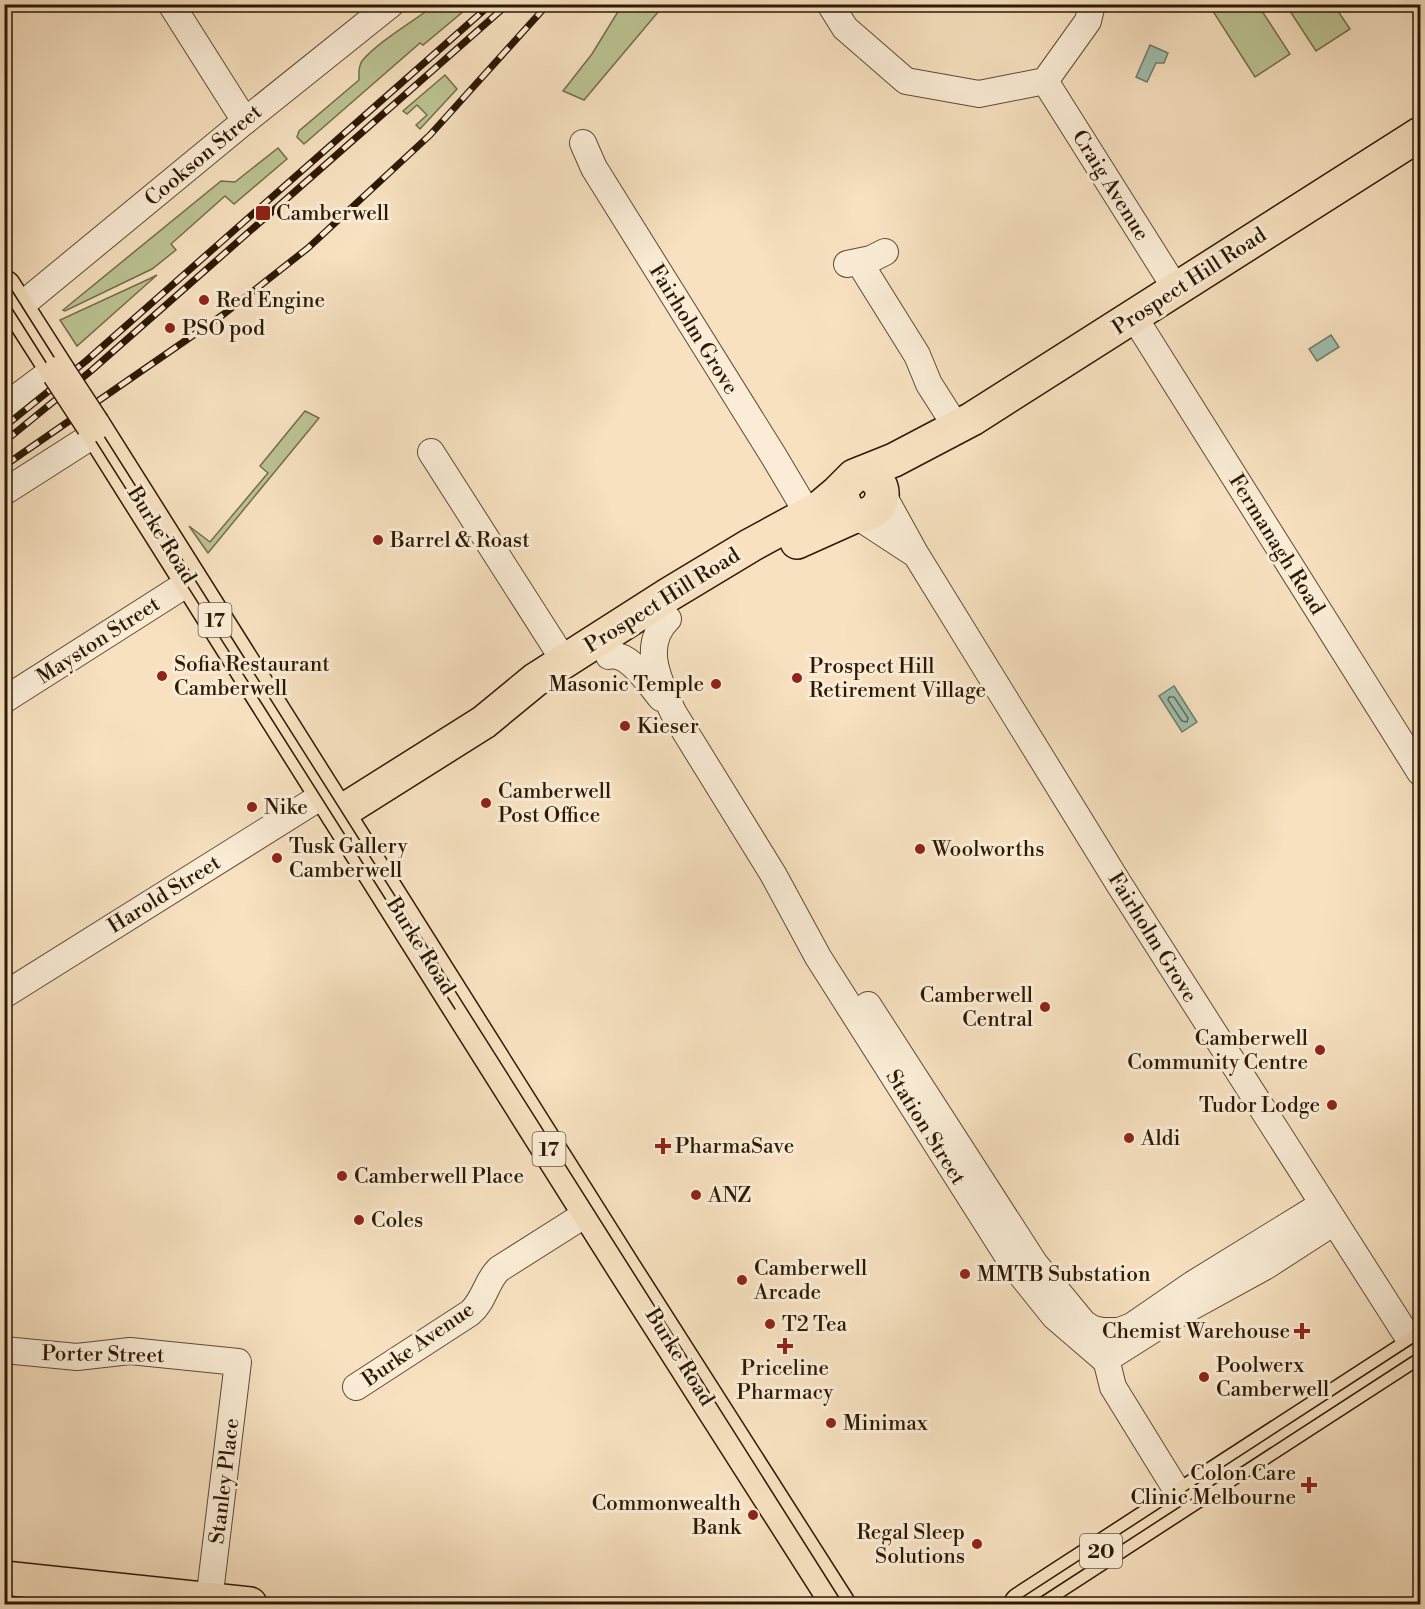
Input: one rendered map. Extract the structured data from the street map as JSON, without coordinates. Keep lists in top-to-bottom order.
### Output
{
  "streets": {
    "main road": [
      "Prospect Hill Road",
      "Burke Road",
      "17",
      "20"
    ],
    "street": [
      "Cookson Street",
      "Craig Avenue",
      "Fairholm Grove",
      "Fermanagh Road",
      "Mayston Street",
      "Harold Street",
      "Station Street",
      "Burke Avenue",
      "Porter Street",
      "Stanley Place"
    ]
  },
  "crossings": [
    ["Cookson Street", "Burke Road"],
    ["Craig Avenue", "Prospect Hill Road"],
    ["Prospect Hill Road", "Fairholm Grove"],
    ["Prospect Hill Road", "Burke Road"],
    ["Prospect Hill Road", "Fermanagh Road"],
    ["Prospect Hill Road", "Harold Street"],
    ["Prospect Hill Road", "Station Street"],
    ["Fairholm Grove", "20"],
    ["Burke Road", "Mayston Street"],
    ["Burke Road", "Harold Street"],
    ["Burke Road", "Burke Avenue"],
    ["Station Street", "20"],
    ["Porter Street", "Stanley Place"]
  ],
  "places": {
    "transit": ["Camberwell"],
    "other": [
      "Red Engine",
      "PSO pod",
      "Barrel & Roast",
      "Sofia Restaurant Camberwell",
      "Prospect Hill Retirement Village",
      "Masonic Temple",
      "Kieser",
      "Camberwell Post Office",
      "Nike",
      "Woolworths",
      "Tusk Gallery Camberwell",
      "Camberwell Central",
      "Camberwell Community Centre",
      "Tudor Lodge",
      "Aldi",
      "Camberwell Place",
      "ANZ",
      "Coles",
      "MMTB Substation",
      "Camberwell Arcade",
      "T2 Tea",
      "Poolwerx Camberwell",
      "Minimax",
      "Commonwealth Bank",
      "Regal Sleep Solutions"
    ],
    "health": [
      "PharmaSave",
      "Chemist Warehouse",
      "Priceline Pharmacy",
      "Colon Care Clinic Melbourne"
    ]
  }
}
